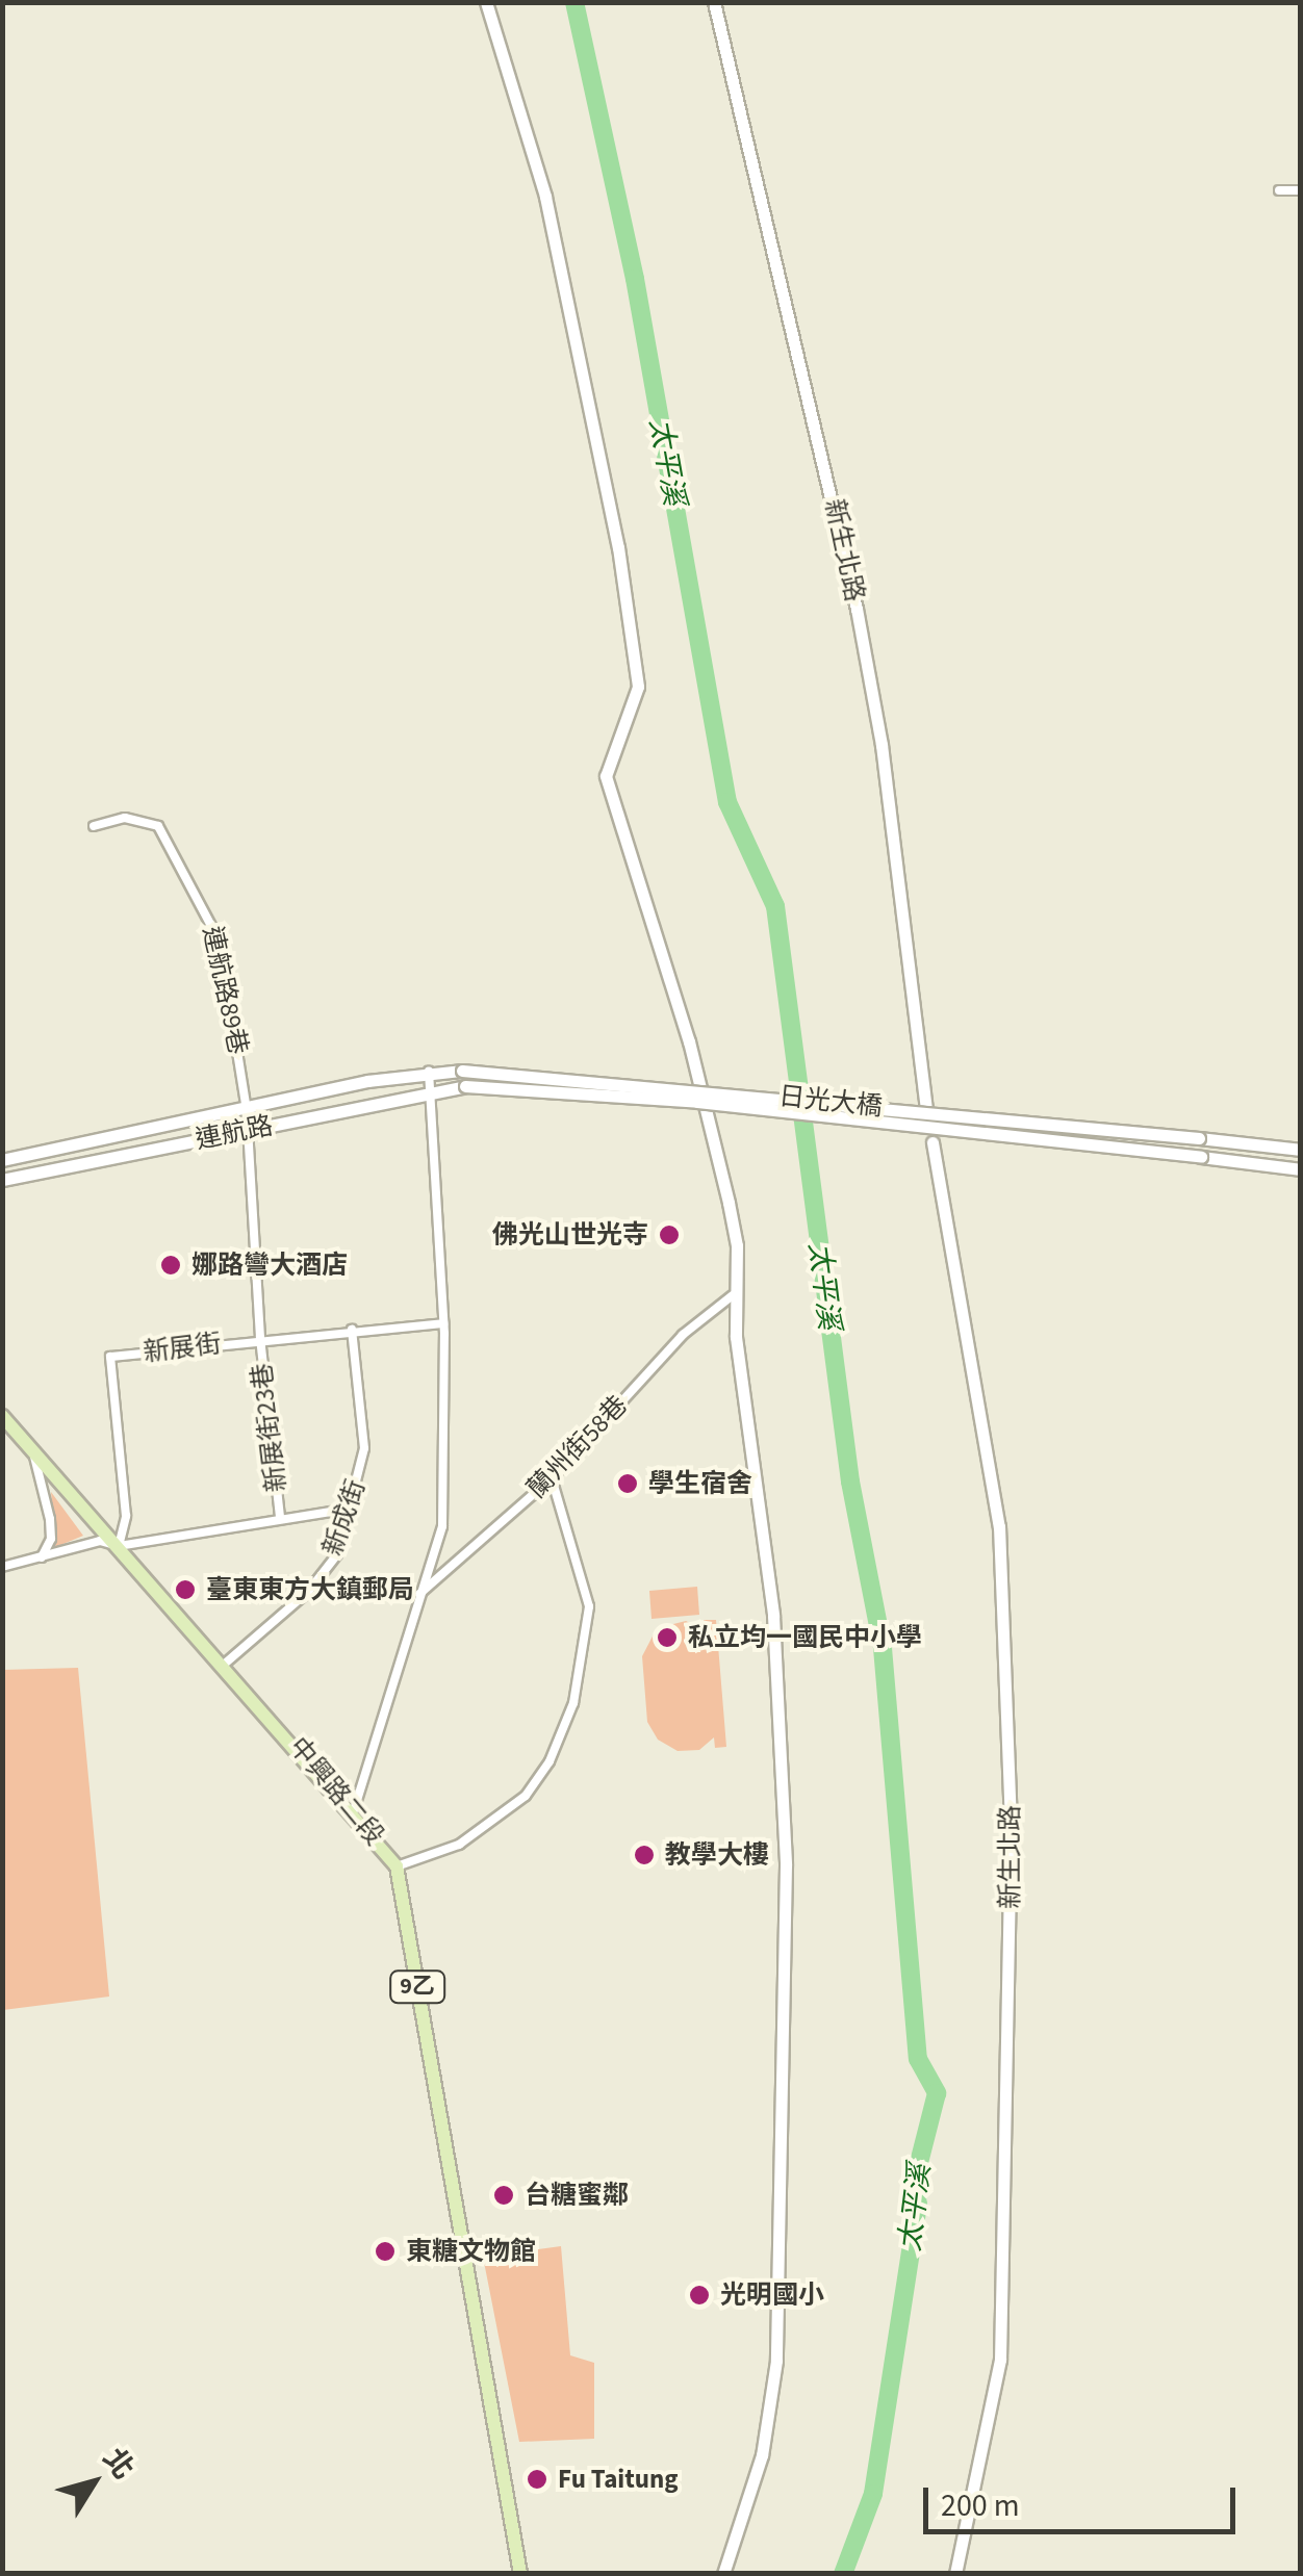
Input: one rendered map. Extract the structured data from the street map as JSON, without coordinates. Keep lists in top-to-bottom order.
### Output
{
  "streets": {
    "main road": ["中興路二段", "9乙"],
    "street": [
      "新生北路",
      "連航路89巷",
      "日光大橋",
      "連航路",
      "新展街",
      "新展街23巷",
      "蘭州街58巷",
      "新成街"
    ]
  },
  "crossings": [
    ["連航路89巷", "連航路"],
    ["連航路89巷", "新展街23巷"],
    ["日光大橋", "連航路"],
    ["連航路", "新展街23巷"],
    ["新展街", "新展街23巷"],
    ["新展街", "新成街"],
    ["新展街", "中興路二段"],
    ["新成街", "中興路二段"]
  ],
  "water": ["太平溪"],
  "places": [
    "佛光山世光寺",
    "娜路彎大酒店",
    "學生宿舍",
    "臺東東方大鎮郵局",
    "私立均一國民中小學",
    "教學大樓",
    "台糖蜜鄰",
    "東糖文物館",
    "光明國小",
    "Fu Taitung"
  ],
  "scale_bar": "200 m",
  "north": "top right"
}
